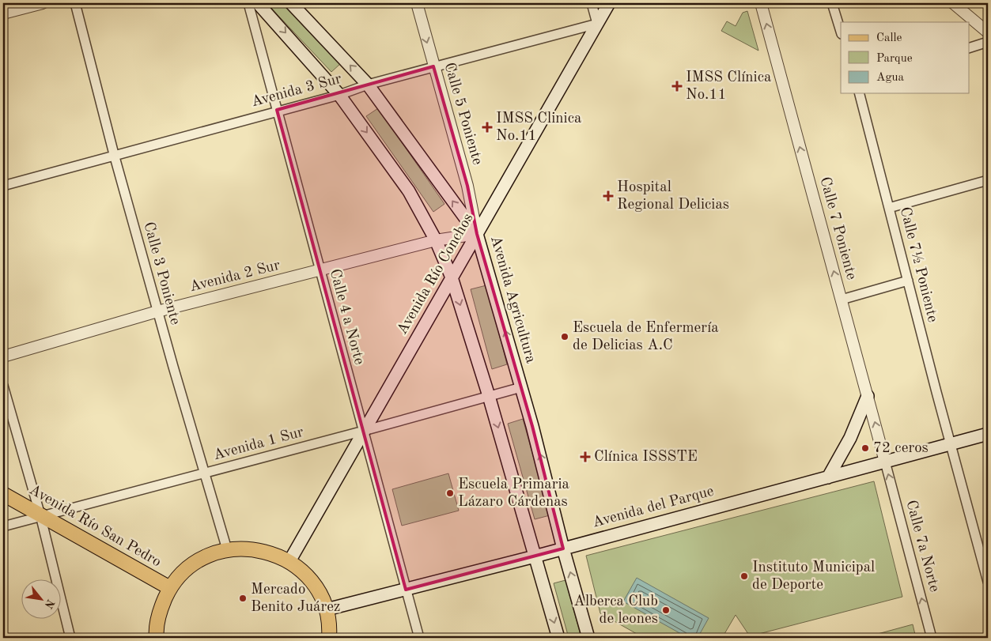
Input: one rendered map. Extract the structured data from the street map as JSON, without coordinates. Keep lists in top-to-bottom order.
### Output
{
  "streets": {
    "main road": [
      "Avenida Río Conchos",
      "Avenida Agricultura",
      "Avenida del Parque",
      "Avenida Río San Pedro"
    ],
    "street": [
      "Avenida 3 Sur",
      "Calle 5 Poniente",
      "Calle 7 Poniente",
      "Calle 7½ Poniente",
      "Calle 3 Poniente",
      "Avenida 2 Sur",
      "Calle 4 a Norte",
      "Avenida 1 Sur",
      "Calle 7a Norte"
    ]
  },
  "crossings": [
    ["Avenida 3 Sur", "Calle 5 Poniente"],
    ["Avenida 3 Sur", "Calle 3 Poniente"],
    ["Avenida 3 Sur", "Avenida Río Conchos"],
    ["Avenida 3 Sur", "Avenida Agricultura"],
    ["Avenida 3 Sur", "Calle 4 a Norte"],
    ["Calle 5 Poniente", "Avenida Río Conchos"],
    ["Calle 5 Poniente", "Avenida 2 Sur"],
    ["Calle 5 Poniente", "Avenida Agricultura"],
    ["Calle 7 Poniente", "Avenida del Parque"],
    ["Calle 7 Poniente", "Calle 7a Norte"],
    ["Calle 7½ Poniente", "Avenida del Parque"],
    ["Calle 3 Poniente", "Avenida 2 Sur"],
    ["Calle 3 Poniente", "Avenida 1 Sur"],
    ["Avenida Río Conchos", "Avenida 2 Sur"],
    ["Avenida Río Conchos", "Avenida Agricultura"],
    ["Avenida Río Conchos", "Calle 4 a Norte"],
    ["Avenida Río Conchos", "Avenida 1 Sur"],
    ["Avenida 2 Sur", "Avenida Agricultura"],
    ["Avenida 2 Sur", "Calle 4 a Norte"],
    ["Avenida Agricultura", "Avenida 1 Sur"],
    ["Avenida Agricultura", "Avenida del Parque"],
    ["Calle 4 a Norte", "Avenida 1 Sur"],
    ["Calle 4 a Norte", "Avenida del Parque"],
    ["Avenida 1 Sur", "Avenida Río San Pedro"],
    ["Avenida del Parque", "Calle 7a Norte"]
  ],
  "one_way": ["Calle 7 Poniente", "Calle 7a Norte"],
  "places": {
    "health": [
      "IMSS Clínica No.11",
      "IMSS Clinica No.11",
      "Hospital Regional Delicias",
      "Clínica ISSSTE"
    ],
    "other": [
      "Escuela de Enfermería de Delicias A.C",
      "72 ceros",
      "Escuela Primaria Lázaro Cárdenas",
      "Instituto Municipal de Deporte",
      "Mercado Benito Juárez",
      "Alberca Club de leones"
    ]
  },
  "legend": ["Calle", "Parque", "Agua"],
  "north": "bottom right"
}
